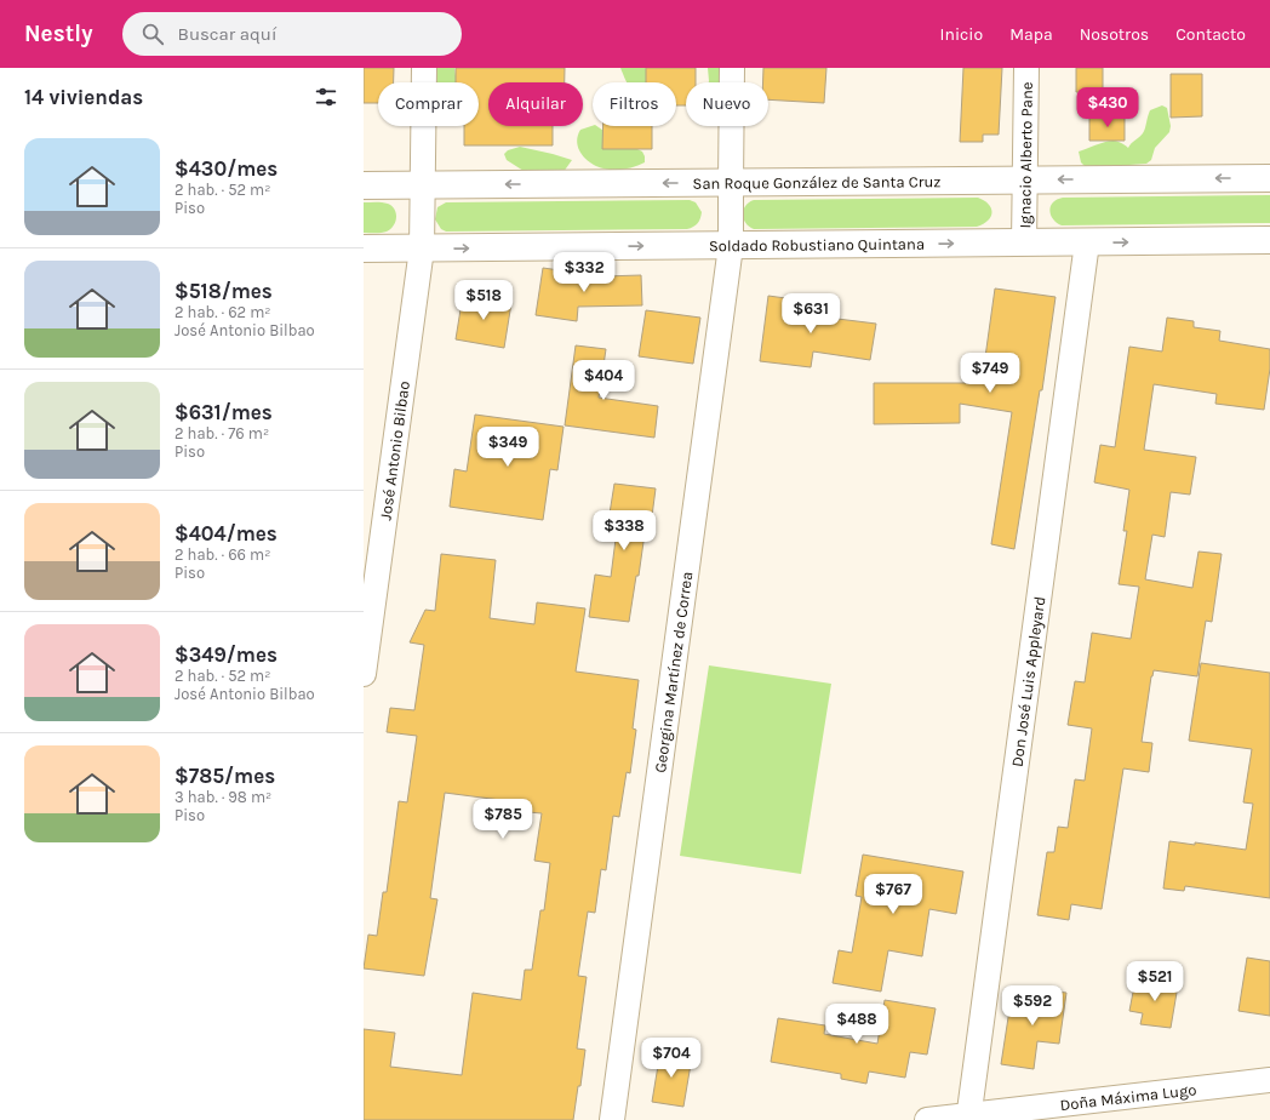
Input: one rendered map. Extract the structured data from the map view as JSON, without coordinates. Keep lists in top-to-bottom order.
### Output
{
  "streets": {
    "street": [
      "Ignacio Alberto Pane",
      "San Roque González de Santa Cruz",
      "Soldado Robustiano Quintana",
      "José Antonio Bilbao",
      "Georgina Martínez de Correa",
      "Don José Luis Appleyard",
      "Doña Máxima Lugo"
    ]
  },
  "crossings": [
    ["Ignacio Alberto Pane", "San Roque González de Santa Cruz"],
    ["Ignacio Alberto Pane", "Soldado Robustiano Quintana"],
    ["San Roque González de Santa Cruz", "José Antonio Bilbao"],
    ["San Roque González de Santa Cruz", "Georgina Martínez de Correa"],
    ["Soldado Robustiano Quintana", "José Antonio Bilbao"],
    ["Soldado Robustiano Quintana", "Georgina Martínez de Correa"],
    ["Soldado Robustiano Quintana", "Don José Luis Appleyard"],
    ["Don José Luis Appleyard", "Doña Máxima Lugo"]
  ],
  "one_way": ["San Roque González de Santa Cruz", "Soldado Robustiano Quintana"],
  "page": {
    "header": "Nestly",
    "search": "Buscar aquí",
    "nav": [
      "Inicio",
      "Mapa",
      "Nosotros",
      "Contacto"
    ],
    "heading": "14 viviendas",
    "chip": [
      "Comprar",
      "Alquilar",
      "Filtros",
      "Nuevo"
    ],
    "price": [
      "$430",
      "$332",
      "$518",
      "$631",
      "$749",
      "$404",
      "$349",
      "$338",
      "$785",
      "$767",
      "$521",
      "$592",
      "$488",
      "$704"
    ],
    "list": [
      {
        "name": "$430/mes",
        "note": "2 hab. · 52 m² · Piso"
      },
      {
        "name": "$518/mes",
        "note": "2 hab. · 62 m² · José Antonio Bilbao"
      },
      {
        "name": "$631/mes",
        "note": "2 hab. · 76 m² · Piso"
      },
      {
        "name": "$404/mes",
        "note": "2 hab. · 66 m² · Piso"
      },
      {
        "name": "$349/mes",
        "note": "2 hab. · 52 m² · José Antonio Bilbao"
      },
      {
        "name": "$785/mes",
        "note": "3 hab. · 98 m² · Piso"
      }
    ]
  }
}
